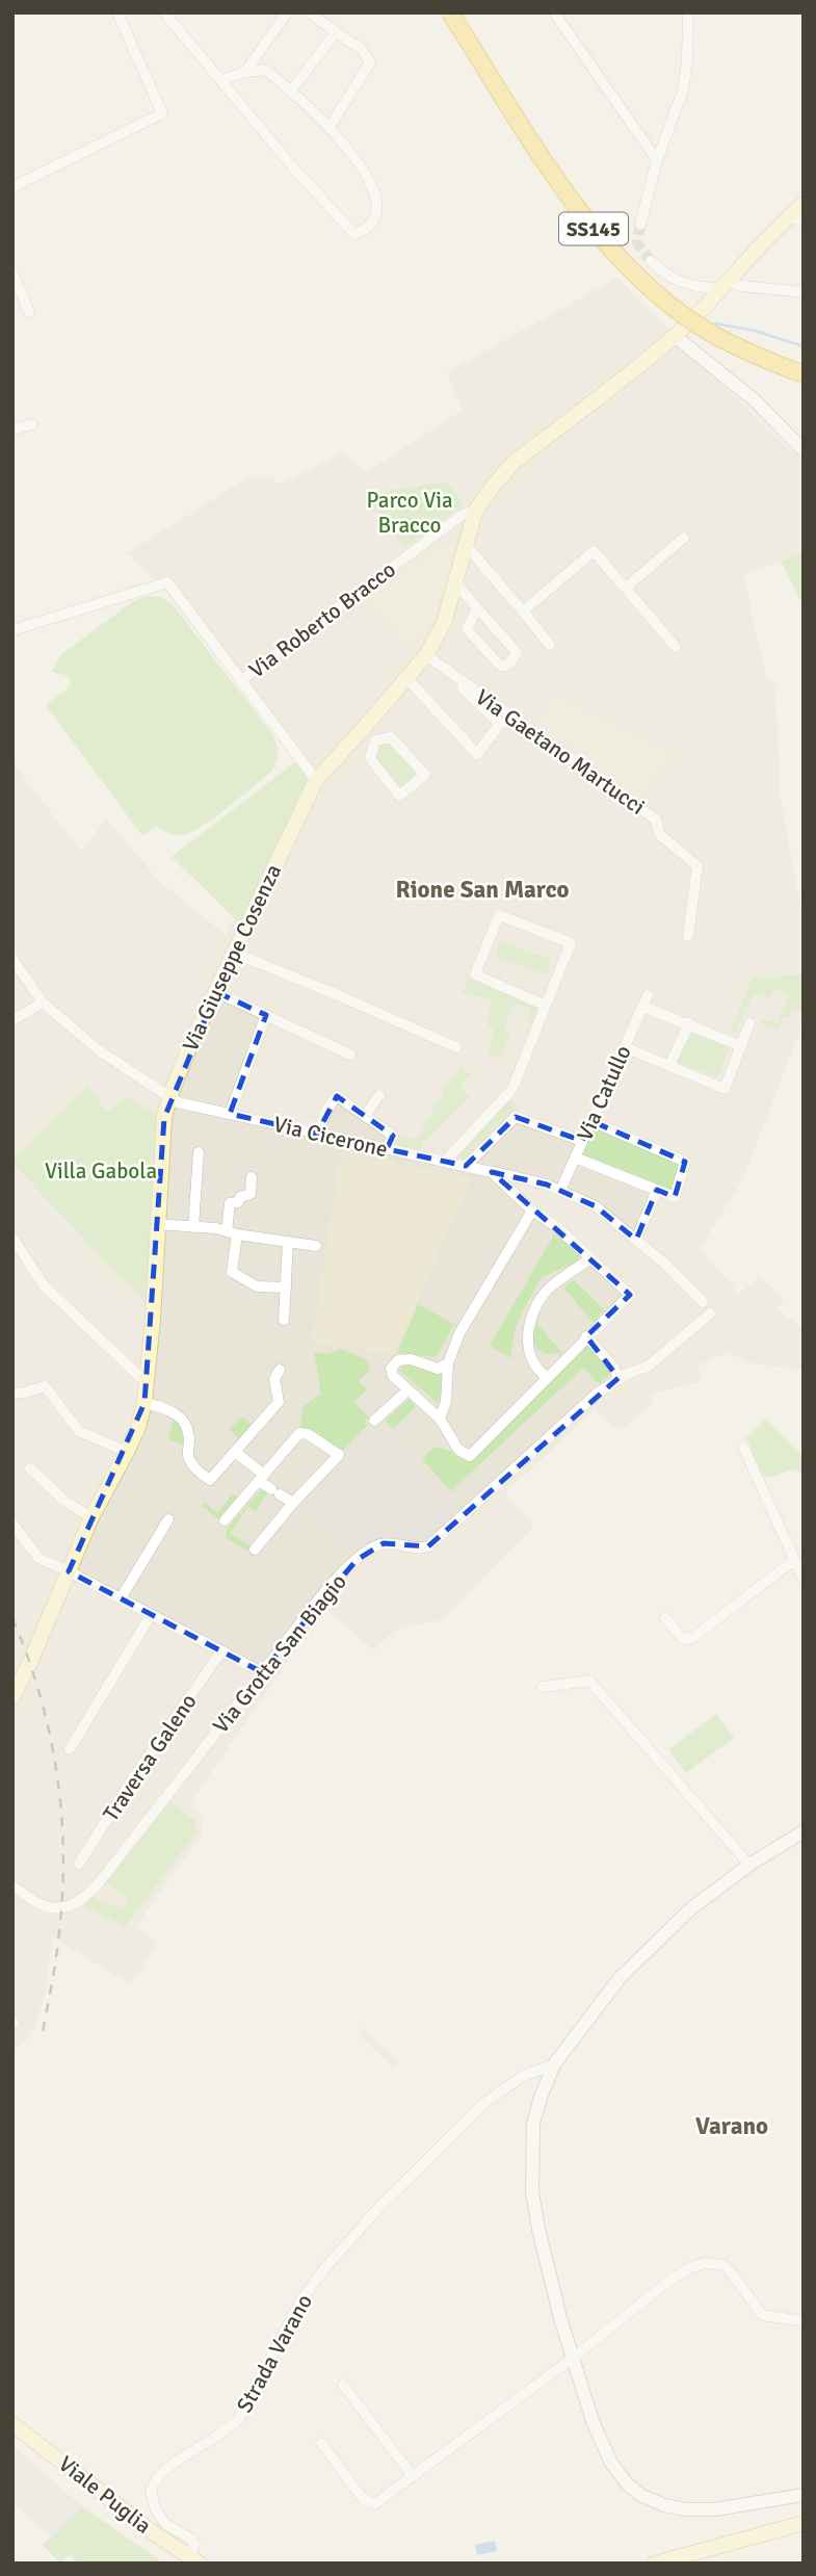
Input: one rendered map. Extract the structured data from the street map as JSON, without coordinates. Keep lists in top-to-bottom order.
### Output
{
  "streets": {
    "highway": ["SS145"],
    "main road": ["Via Giuseppe Cosenza", "Viale Puglia"],
    "street": [
      "Via Roberto Bracco",
      "Via Gaetano Martucci",
      "Via Catullo",
      "Via Cicerone",
      "Via Grotta San Biagio",
      "Traversa Galeno",
      "Strada Varano"
    ]
  },
  "crossings": [
    ["Via Roberto Bracco", "Via Giuseppe Cosenza"],
    ["Via Gaetano Martucci", "Via Giuseppe Cosenza"],
    ["Via Giuseppe Cosenza", "Via Cicerone"],
    ["Via Catullo", "Via Cicerone"],
    ["Strada Varano", "Viale Puglia"]
  ],
  "districts": ["Rione San Marco", "Varano"],
  "parks": ["Parco Via Bracco", "Villa Gabola"]
}
